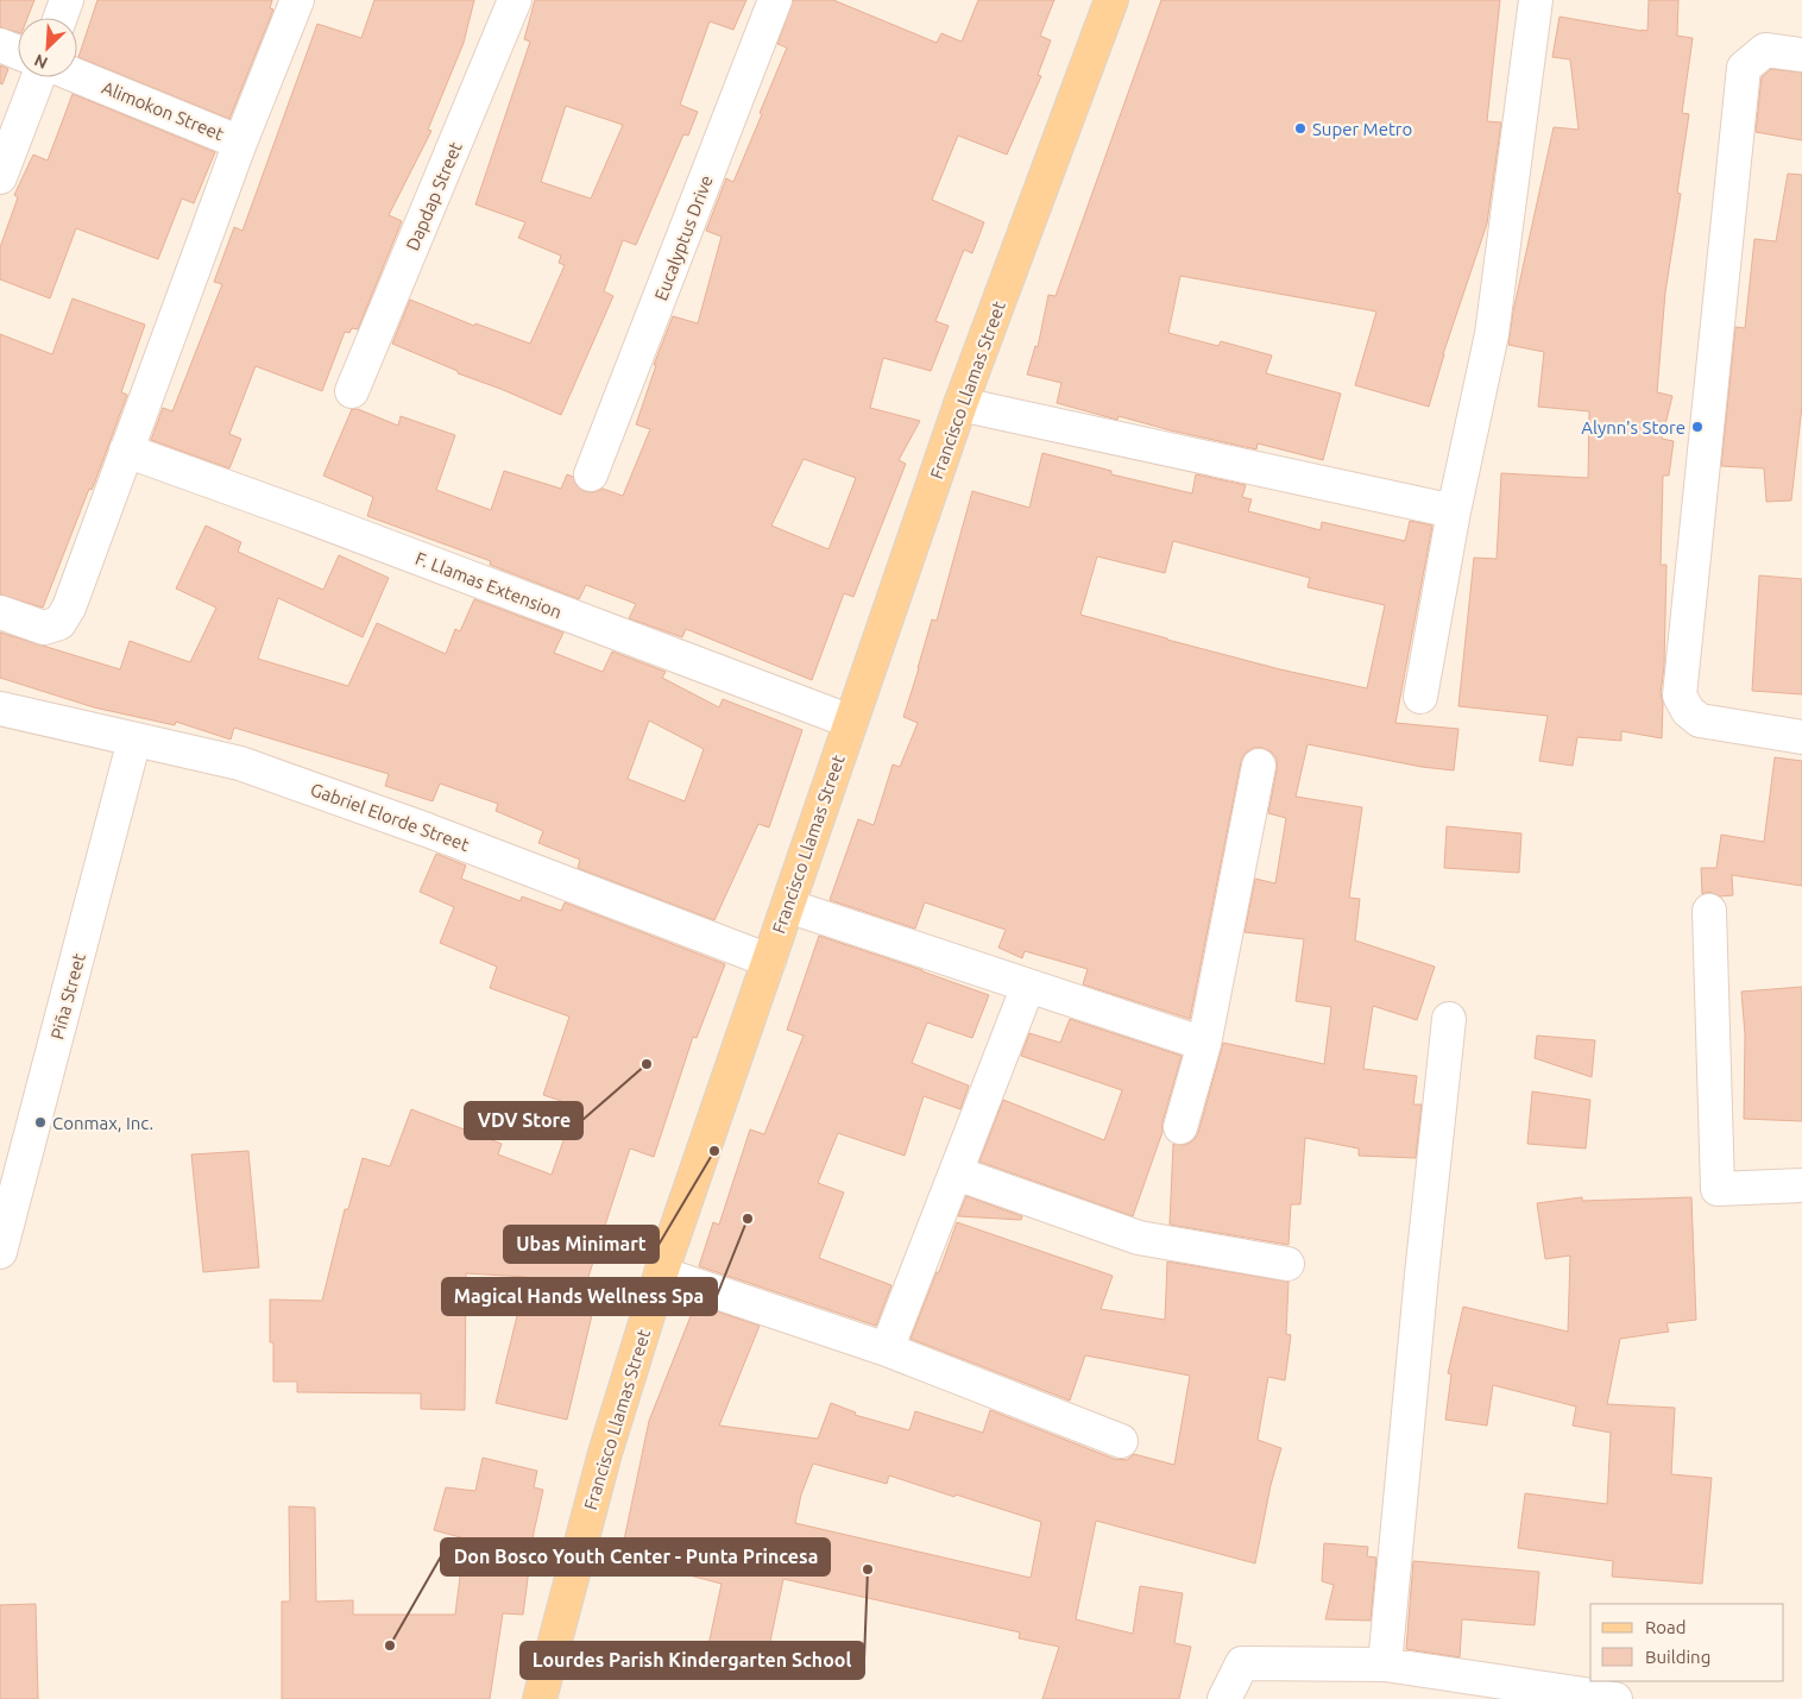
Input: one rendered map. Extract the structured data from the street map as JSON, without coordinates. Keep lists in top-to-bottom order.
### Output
{
  "streets": {
    "main road": ["Francisco Llamas Street"],
    "street": [
      "Alimokon Street",
      "Dapdap Street",
      "Eucalyptus Drive",
      "F. Llamas Extension",
      "Gabriel Elorde Street",
      "Piña Street"
    ]
  },
  "crossings": [
    ["Francisco Llamas Street", "F. Llamas Extension"],
    ["Francisco Llamas Street", "Gabriel Elorde Street"],
    ["Gabriel Elorde Street", "Piña Street"]
  ],
  "places": [
    "Super Metro",
    "Alynn's Store",
    "VDV Store",
    "Conmax, Inc.",
    "Ubas Minimart",
    "Magical Hands Wellness Spa",
    "Lourdes Parish Kindergarten School",
    "Don Bosco Youth Center - Punta Princesa"
  ],
  "legend": ["Road", "Building"],
  "north": "bottom left"
}
